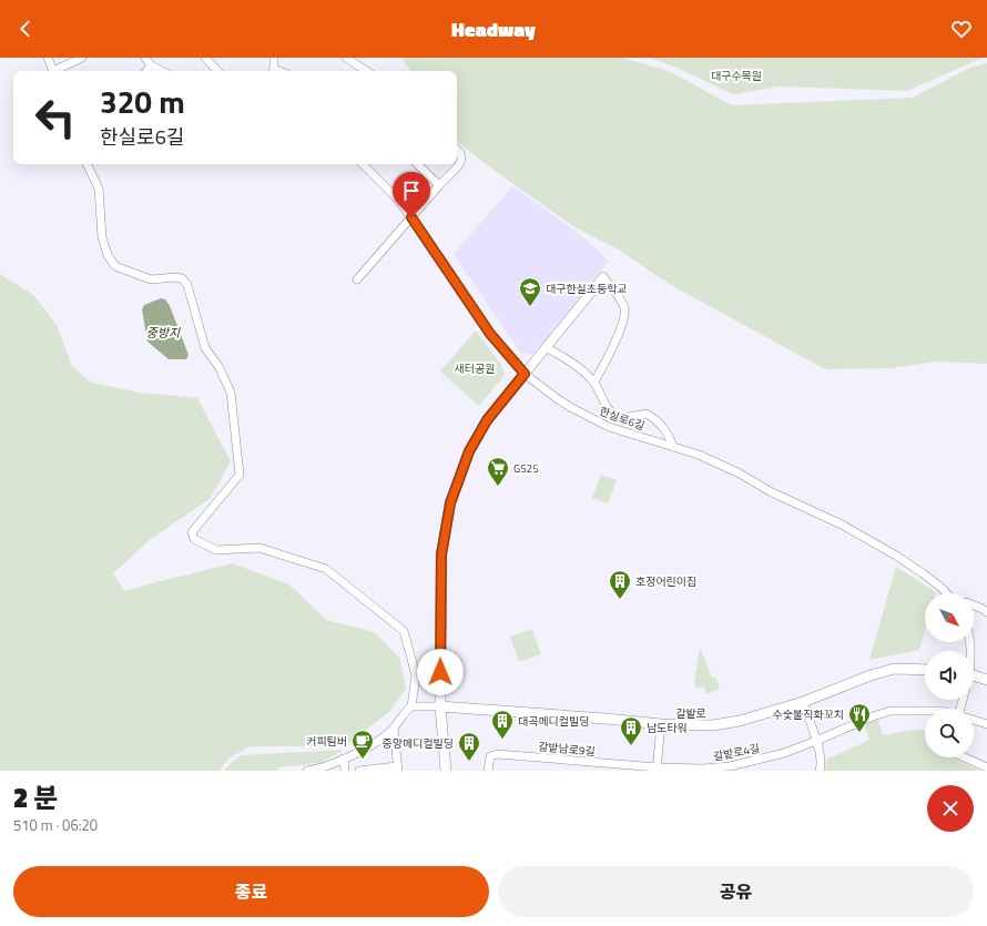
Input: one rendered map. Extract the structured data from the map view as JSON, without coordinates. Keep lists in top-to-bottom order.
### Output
{
  "streets": {
    "main road": ["갈밭로"],
    "street": ["한실로6길", "갈밭남로9길", "갈밭로4길"]
  },
  "crossings": [
    ["갈밭남로9길", "갈밭로4길"]
  ],
  "water": ["중방지"],
  "parks": ["대구수목원", "새터공원"],
  "places": {
    "school or university": ["대구한실초등학교"],
    "supermarket": ["GS25"],
    "building": [
      "호정어린이집",
      "대곡메디컬빌딩",
      "남도타워",
      "중앙메디컬빌딩"
    ],
    "restaurant": ["수숯불직화꼬치"],
    "cafe": ["커피팀버"]
  },
  "north": "bottom right",
  "page": {
    "header": "Headway",
    "turn": ["320 m", "한실로6길"],
    "heading": ["2 분", "510 m · 06:20"],
    "buttons": ["종료", "공유"]
  }
}
